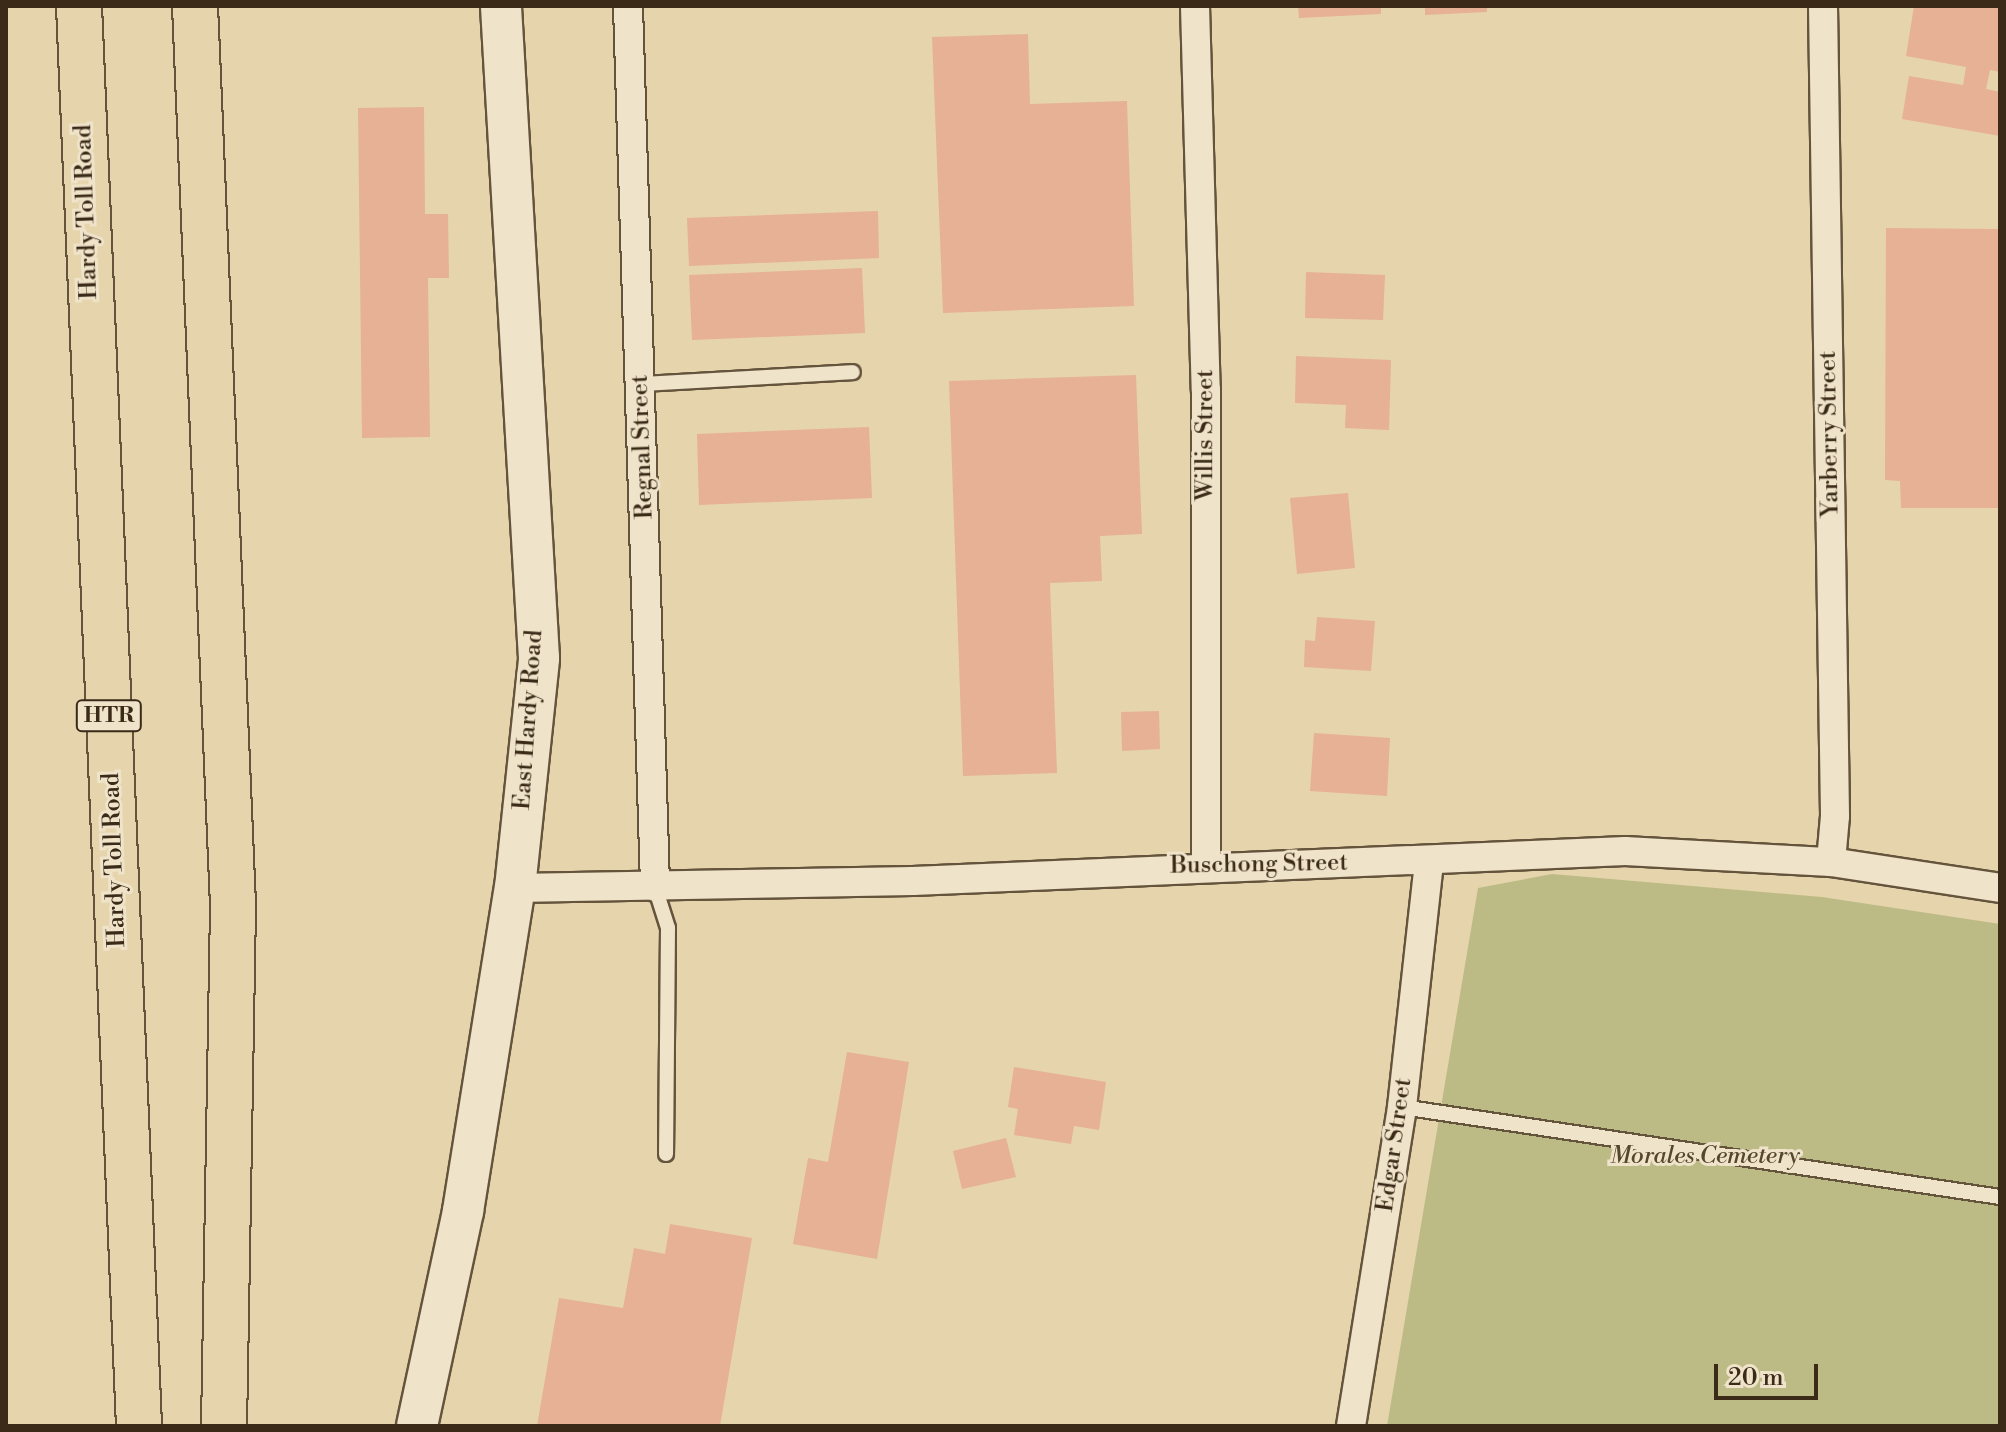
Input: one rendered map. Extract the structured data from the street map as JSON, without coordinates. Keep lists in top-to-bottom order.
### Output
{
  "streets": {
    "highway": ["Hardy Toll Road", "HTR"],
    "main road": ["East Hardy Road"],
    "street": [
      "Yarberry Street",
      "Willis Street",
      "Regnal Street",
      "Buschong Street",
      "Edgar Street"
    ]
  },
  "crossings": [
    ["Yarberry Street", "Buschong Street"],
    ["Willis Street", "Buschong Street"],
    ["Regnal Street", "Buschong Street"],
    ["East Hardy Road", "Buschong Street"],
    ["Buschong Street", "Edgar Street"]
  ],
  "parks": ["Morales Cemetery"],
  "scale_bar": "20 m"
}
